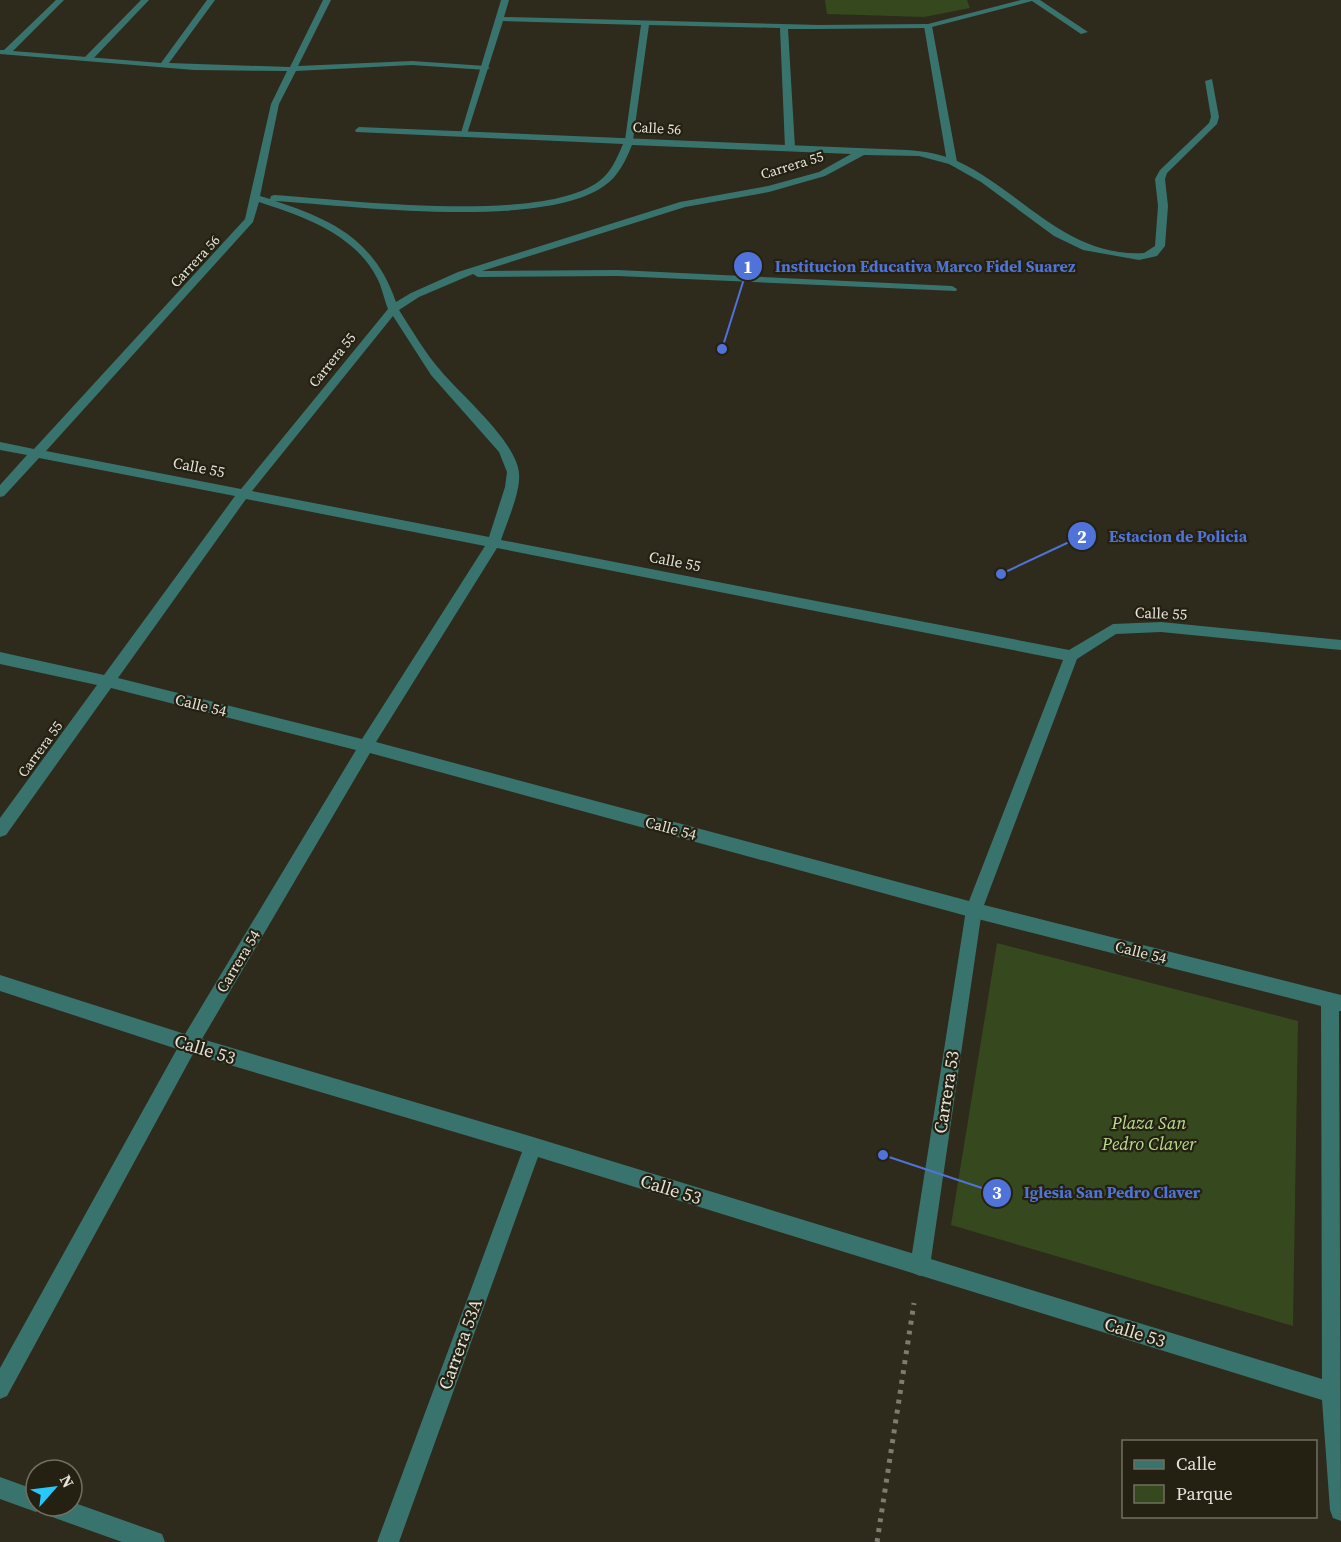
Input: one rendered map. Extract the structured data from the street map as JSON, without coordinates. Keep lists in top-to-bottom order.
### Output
{
  "streets": {
    "street": [
      "Calle 56",
      "Carrera 55",
      "Carrera 56",
      "Calle 55",
      "Calle 54",
      "Carrera 54",
      "Calle 53",
      "Carrera 53",
      "Carrera 53A"
    ]
  },
  "crossings": [
    ["Calle 56", "Carrera 55"],
    ["Carrera 55", "Calle 55"],
    ["Carrera 55", "Calle 54"],
    ["Carrera 55", "Carrera 54"],
    ["Carrera 56", "Calle 55"],
    ["Carrera 56", "Carrera 54"],
    ["Calle 55", "Carrera 54"],
    ["Calle 55", "Carrera 53"],
    ["Calle 54", "Carrera 54"],
    ["Calle 54", "Carrera 53"],
    ["Carrera 54", "Calle 53"],
    ["Calle 53", "Carrera 53"],
    ["Calle 53", "Carrera 53A"]
  ],
  "parks": ["Plaza San Pedro Claver"],
  "places": ["Institucion Educativa Marco Fidel Suarez", "Estacion de Policia", "Iglesia San Pedro Claver"],
  "legend": ["Calle", "Parque"],
  "north": "top right"
}
